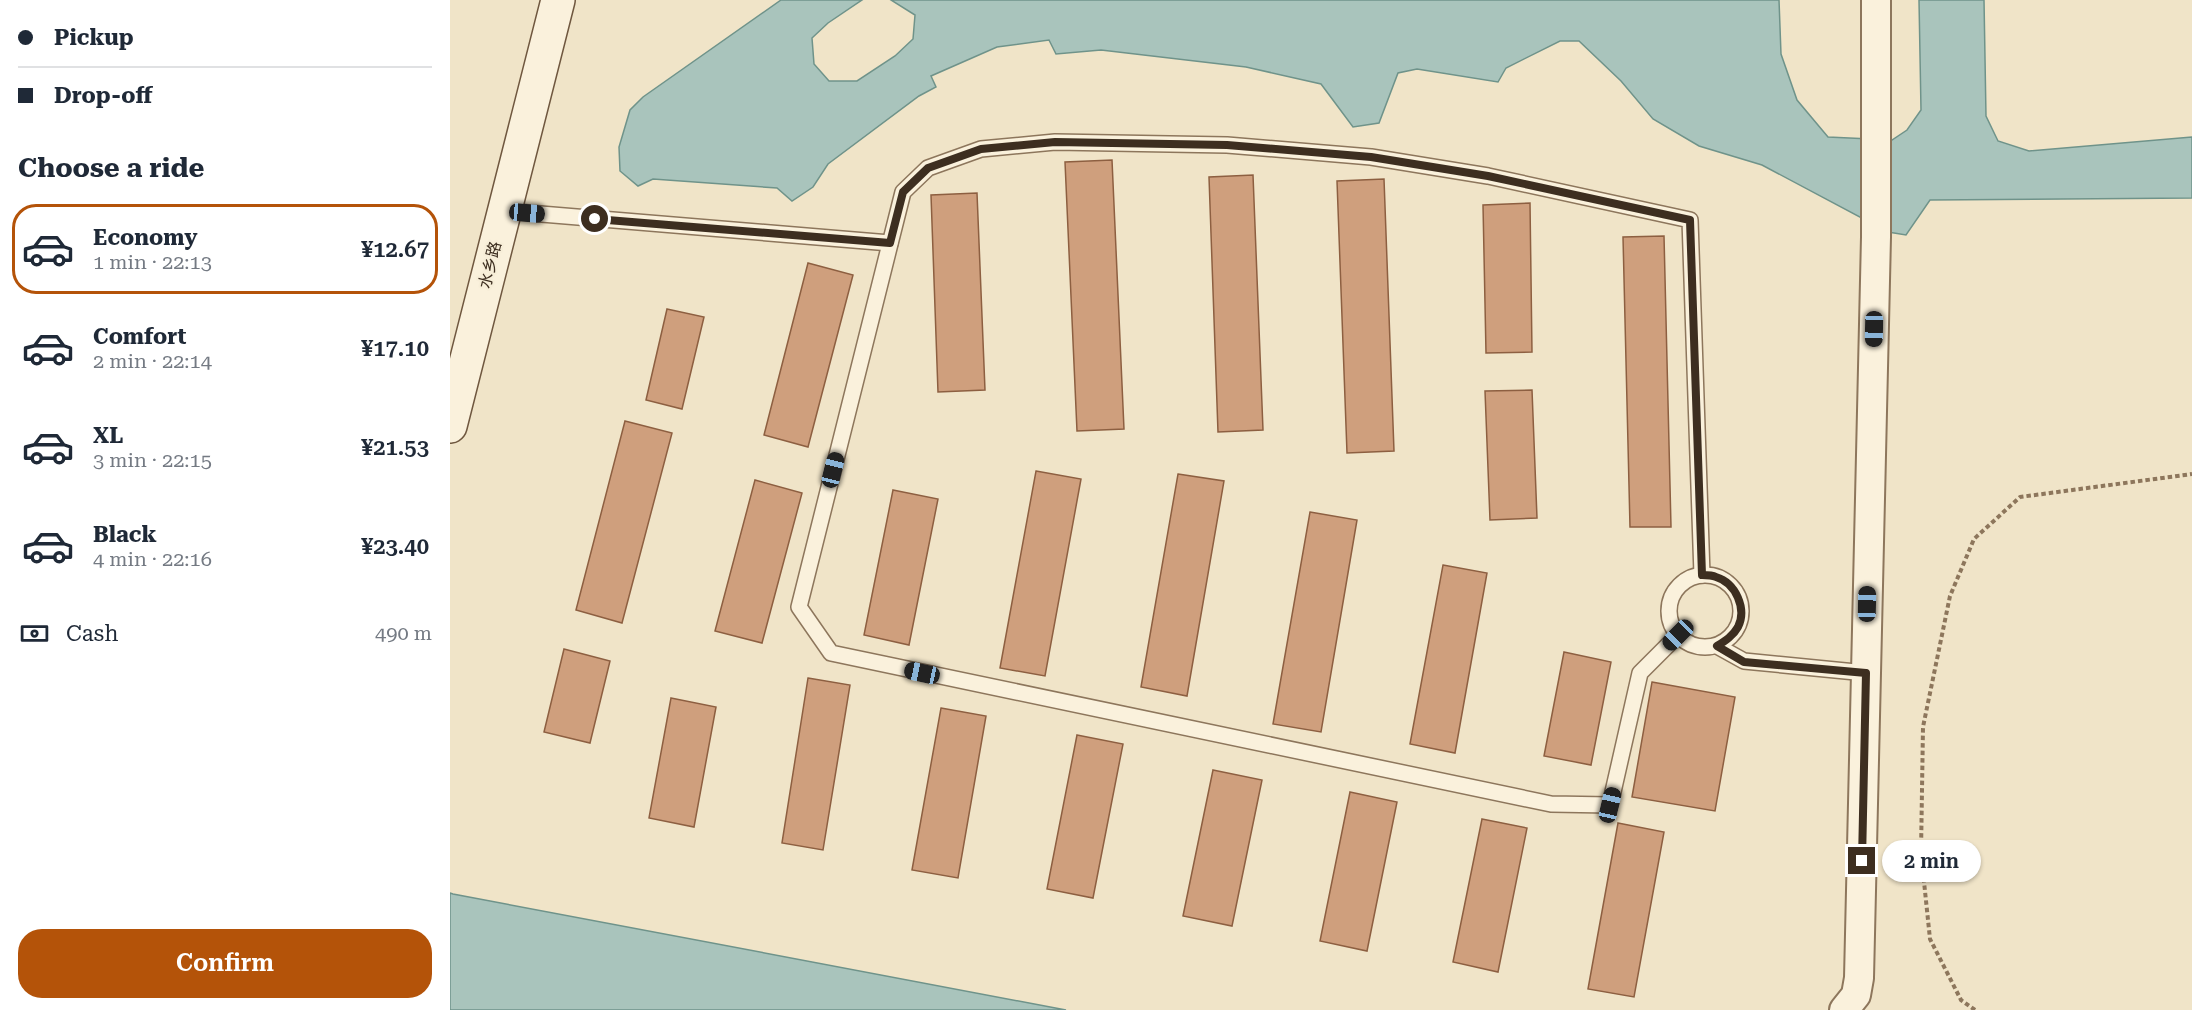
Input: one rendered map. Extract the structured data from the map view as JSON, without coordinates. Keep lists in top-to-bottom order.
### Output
{
  "streets": {
    "street": ["水乡路"]
  },
  "page": {
    "banner": ["Pickup", "Drop-off"],
    "heading": "Choose a ride",
    "list": [
      {
        "name": "Economy",
        "note": "1 min · 22:13",
        "value": "¥12.67"
      },
      {
        "name": "Comfort",
        "note": "2 min · 22:14",
        "value": "¥17.10"
      },
      {
        "name": "XL",
        "note": "3 min · 22:15",
        "value": "¥21.53"
      },
      {
        "name": "Black",
        "note": "4 min · 22:16",
        "value": "¥23.40"
      }
    ],
    "pay": ["Cash", "490 m"],
    "bubble": "2 min",
    "buttons": "Confirm"
  }
}
